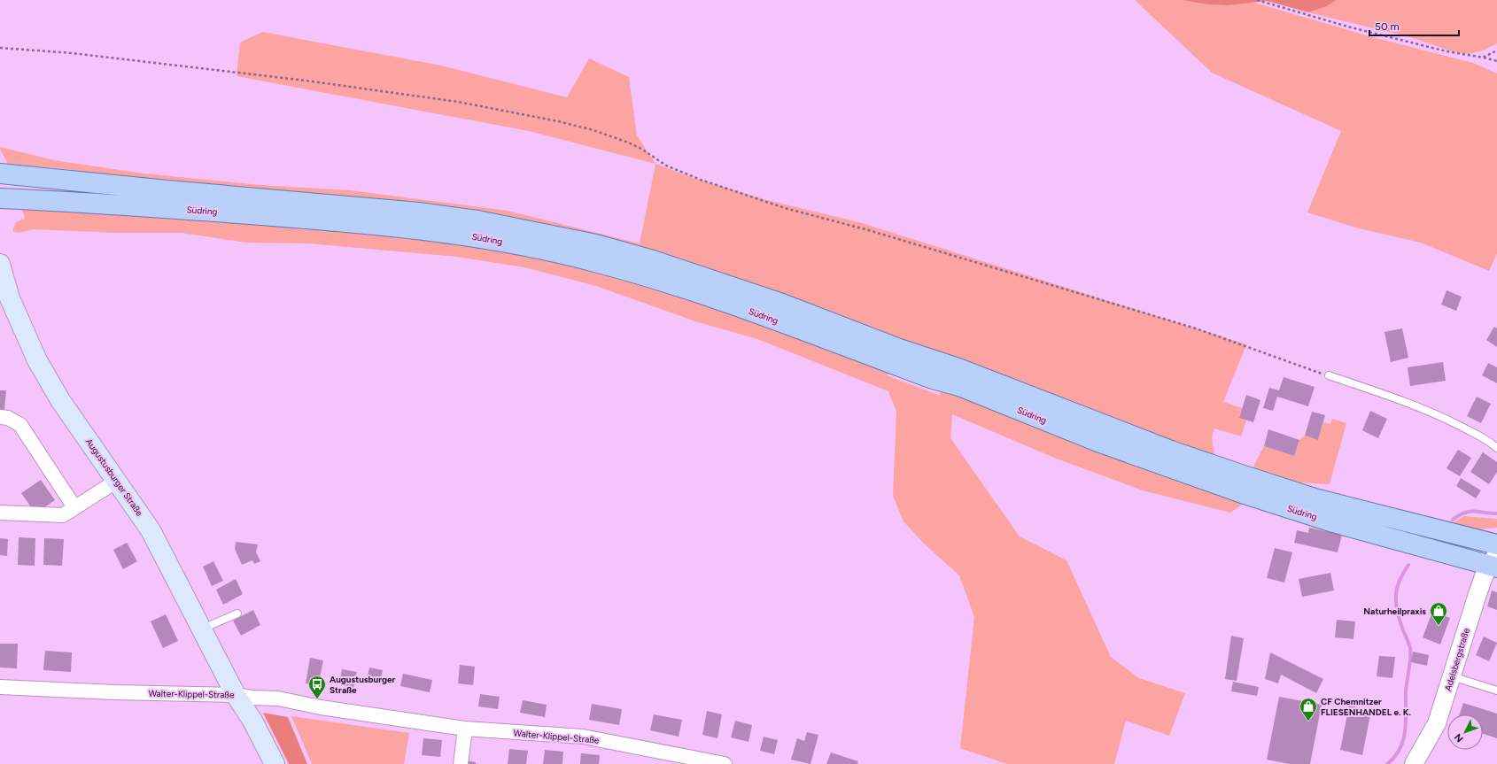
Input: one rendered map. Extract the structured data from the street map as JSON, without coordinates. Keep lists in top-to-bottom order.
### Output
{
  "streets": {
    "main road": ["Südring", "Augustusburger Straße"],
    "street": ["Adelsbergstraße", "Walter-Klippel-Straße"]
  },
  "crossings": [
    ["Südring", "Adelsbergstraße"],
    ["Augustusburger Straße", "Walter-Klippel-Straße"]
  ],
  "places": {
    "shop": ["Naturheilpraxis", "CF Chemnitzer FLIESENHANDEL e. K."],
    "bus stop": ["Augustusburger Straße"]
  },
  "scale_bar": "50 m",
  "north": "bottom left"
}
